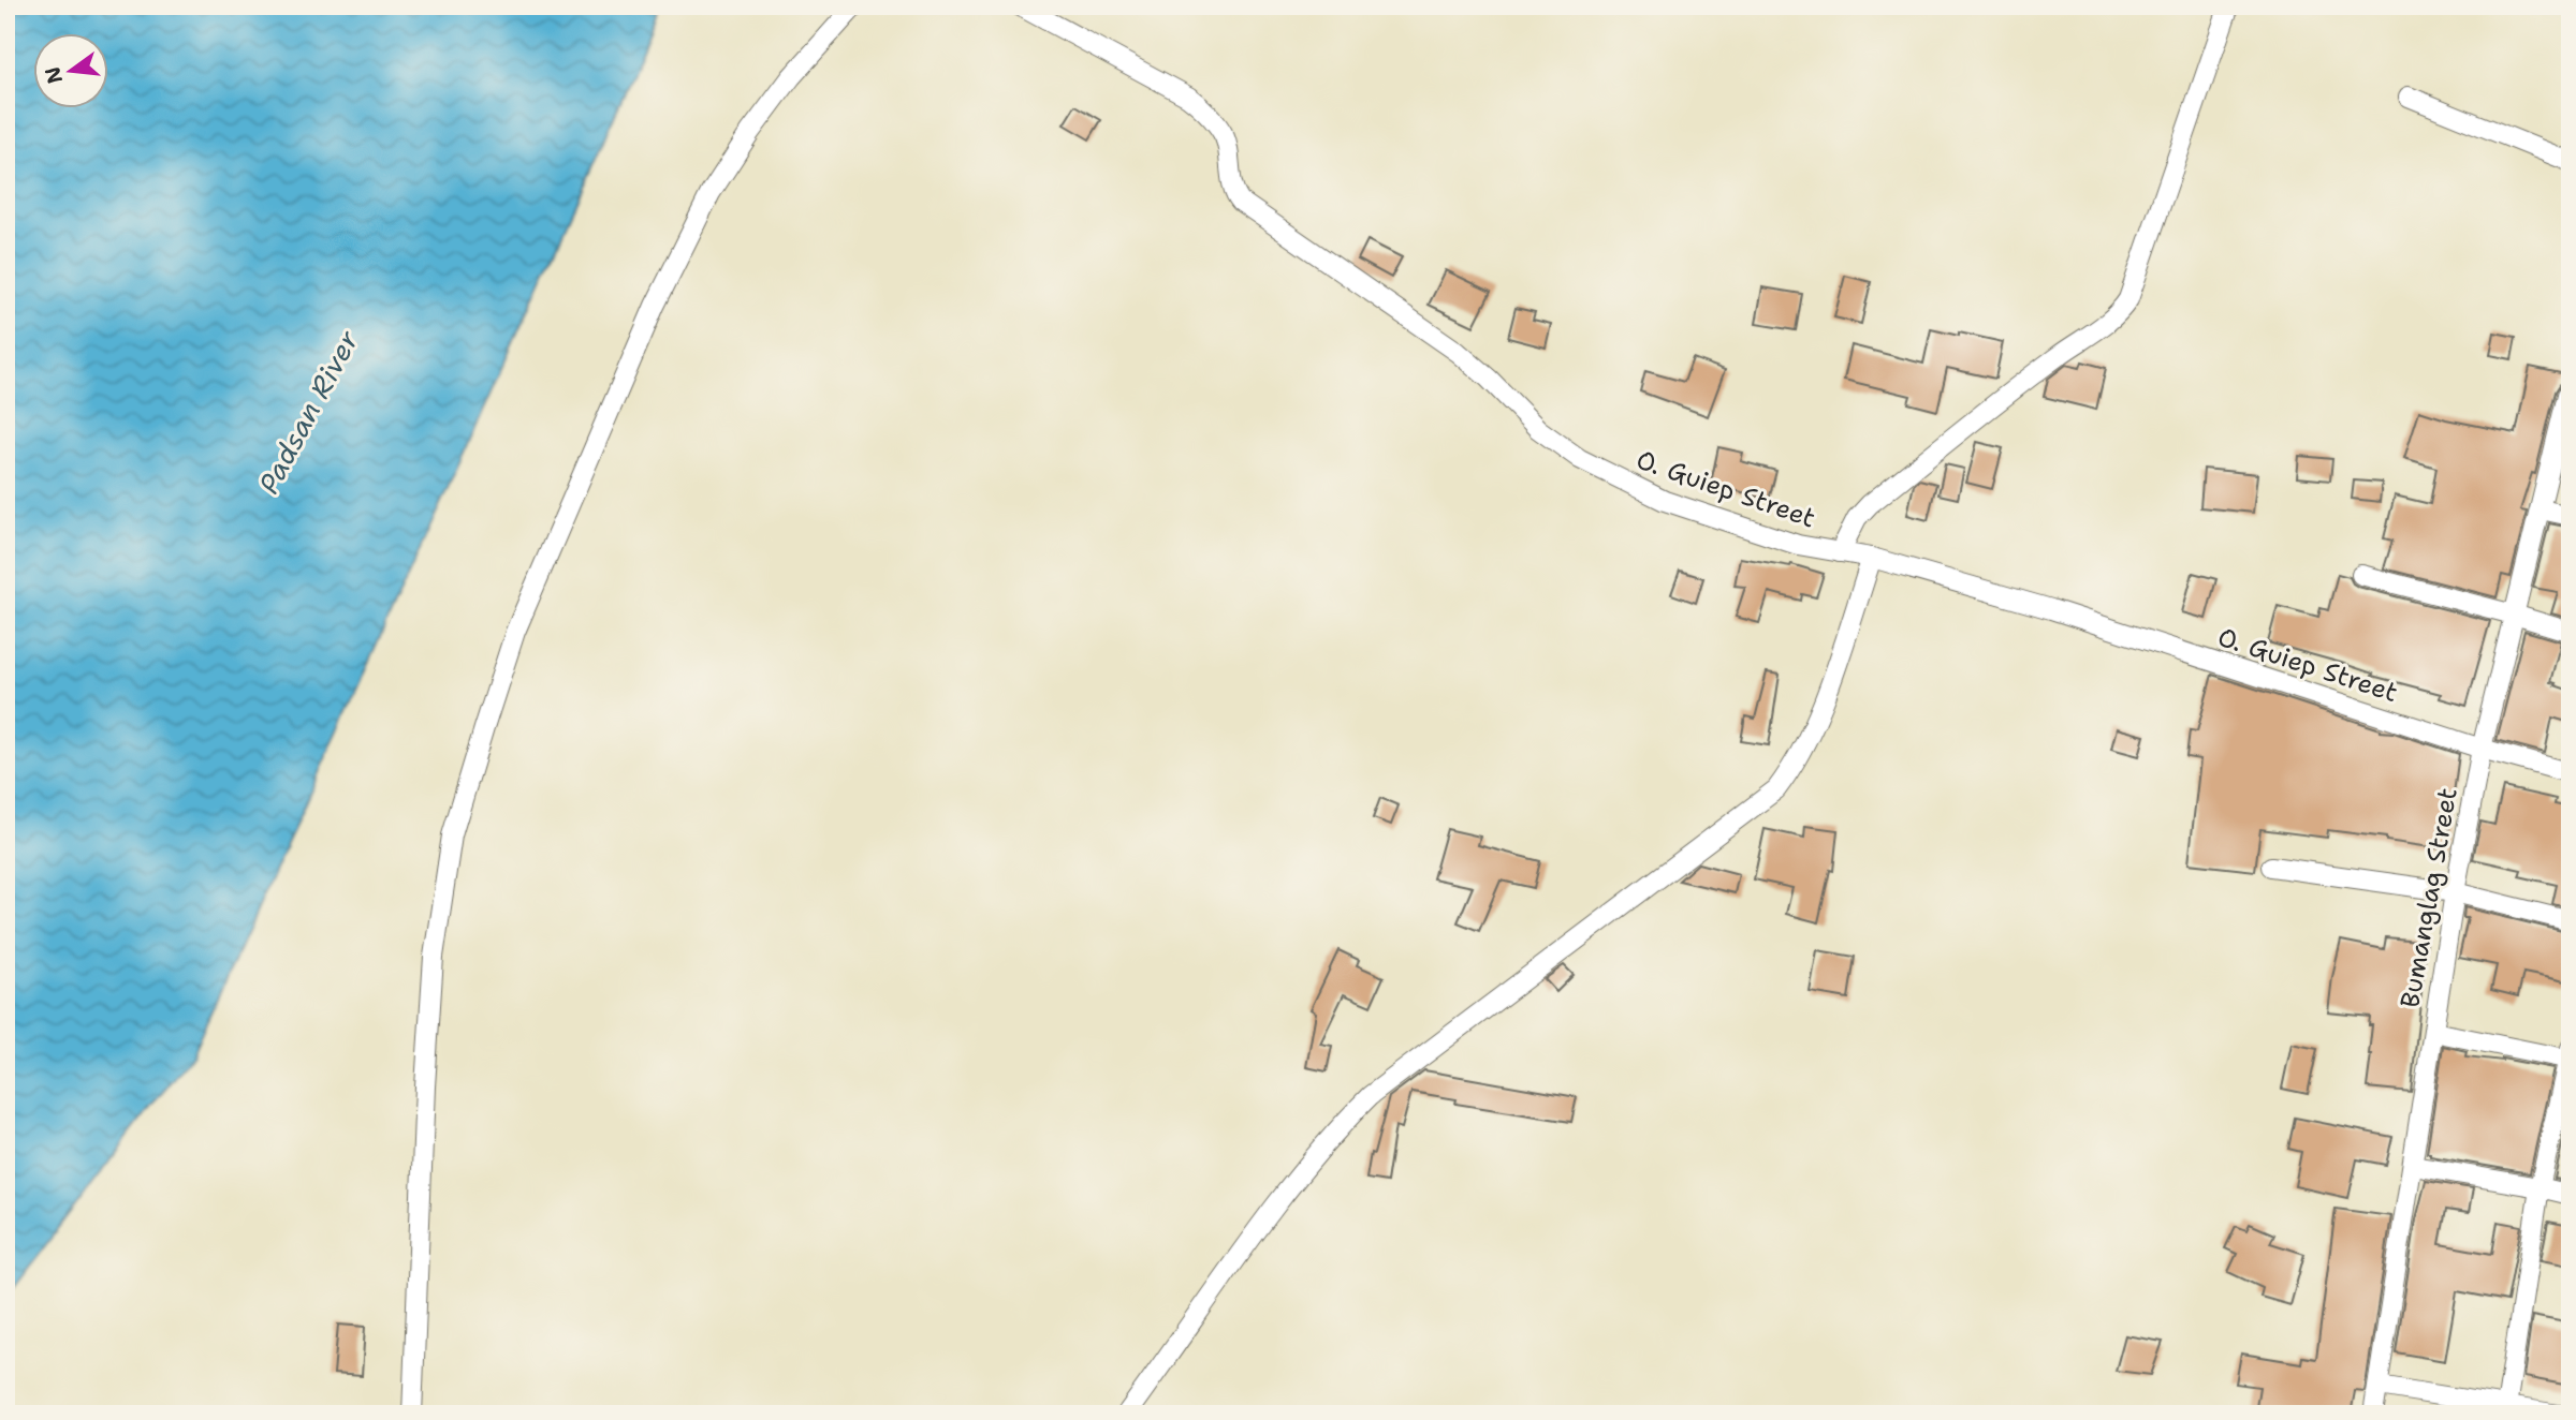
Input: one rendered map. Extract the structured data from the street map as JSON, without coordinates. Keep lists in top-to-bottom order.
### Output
{
  "streets": {
    "street": ["O. Guiep Street", "Bumanglag Street"]
  },
  "crossings": [
    ["O. Guiep Street", "Bumanglag Street"]
  ],
  "water": ["Padsan River"],
  "north": "left"
}
